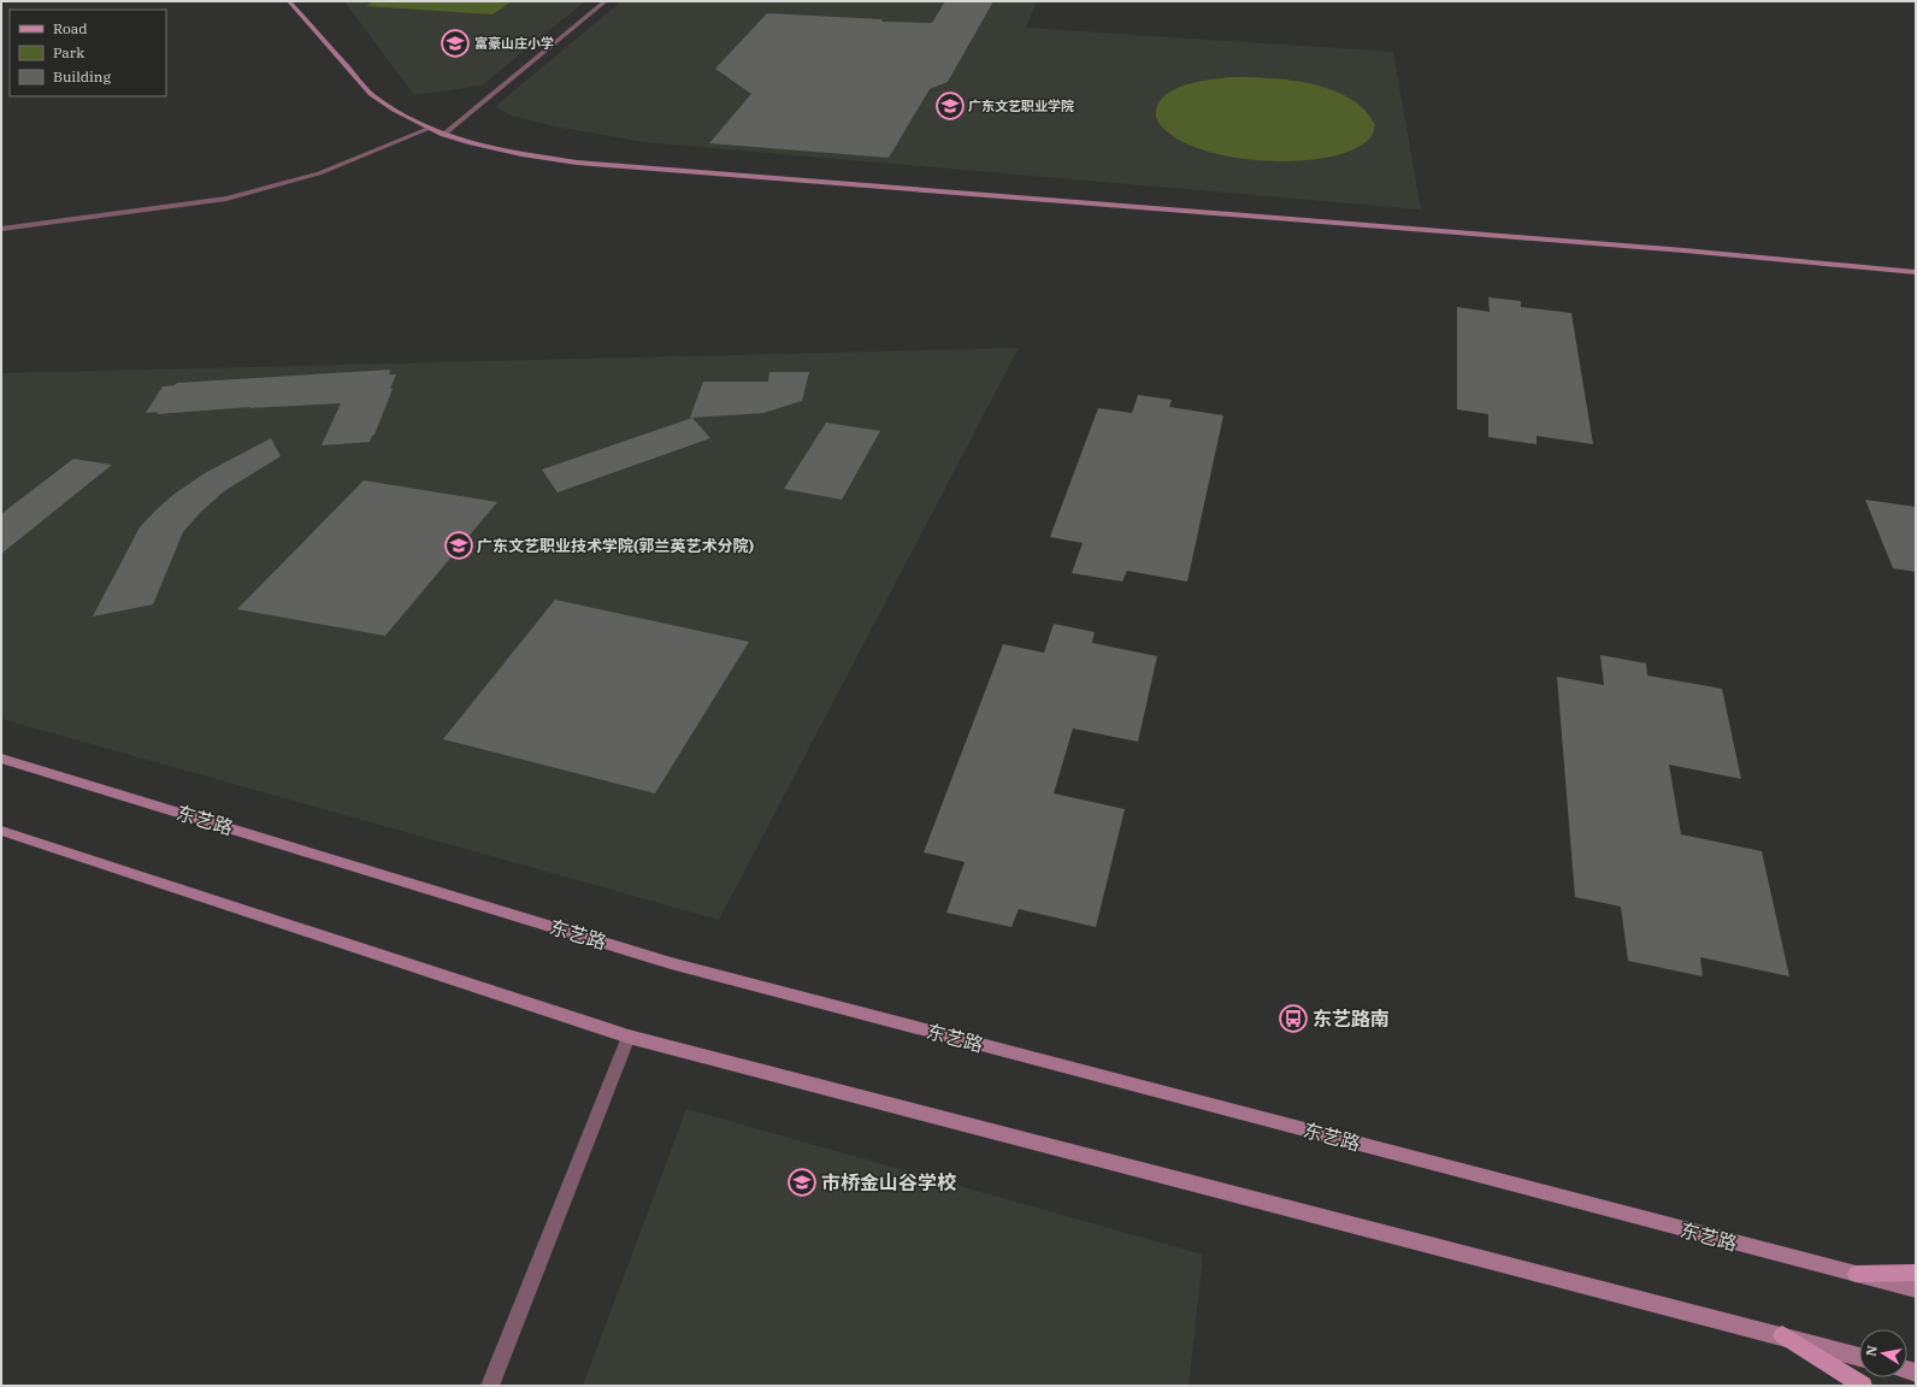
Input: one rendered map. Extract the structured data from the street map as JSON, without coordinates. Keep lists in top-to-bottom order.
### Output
{
  "streets": {
    "street": ["东艺路"]
  },
  "places": {
    "school or university": [
      "富豪山庄小学",
      "广东文艺职业学院",
      "广东文艺职业技术学院(郭兰英艺术分院)",
      "市桥金山谷学校"
    ],
    "bus stop": ["东艺路南"]
  },
  "legend": ["Road", "Park", "Building"],
  "north": "left"
}
